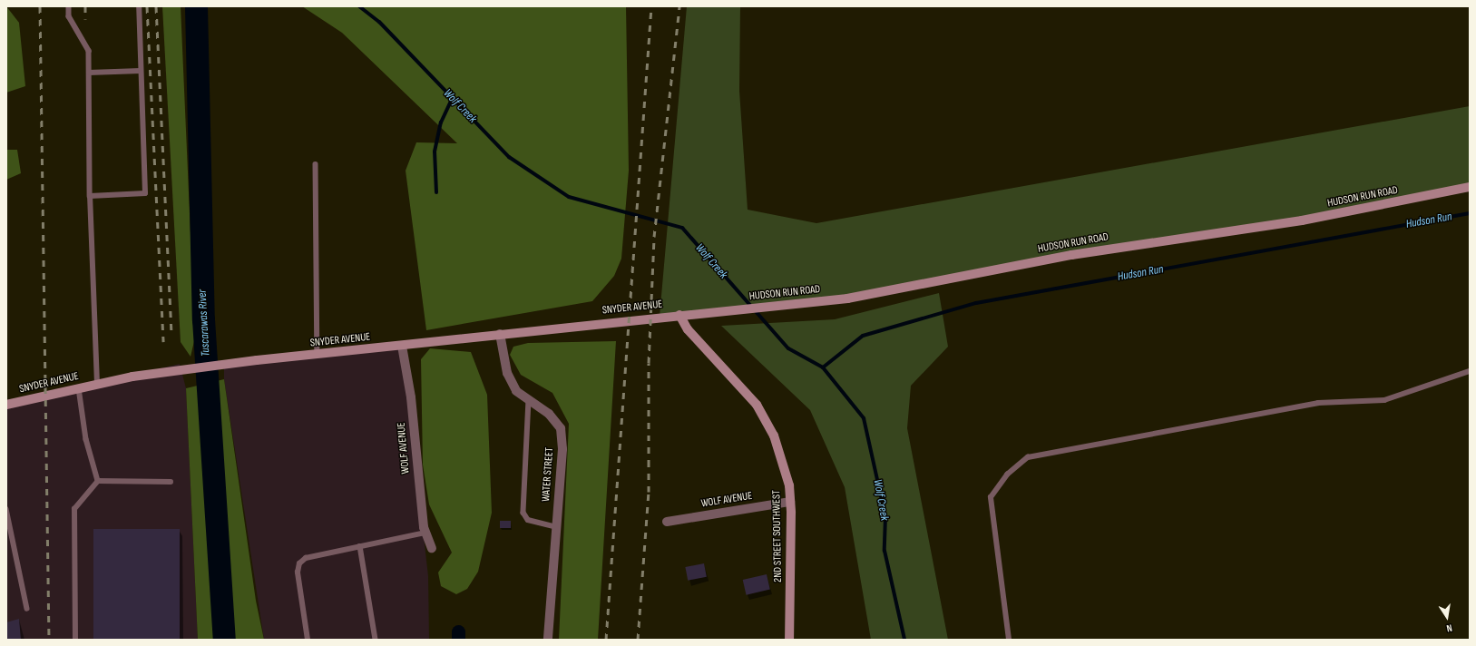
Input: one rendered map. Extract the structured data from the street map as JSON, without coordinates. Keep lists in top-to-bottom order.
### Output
{
  "streets": {
    "main road": ["HUDSON RUN ROAD", "SNYDER AVENUE", "2ND STREET SOUTHWEST"],
    "street": ["WOLF AVENUE", "WATER STREET"]
  },
  "crossings": [
    ["HUDSON RUN ROAD", "SNYDER AVENUE"],
    ["HUDSON RUN ROAD", "2ND STREET SOUTHWEST"],
    ["SNYDER AVENUE", "WOLF AVENUE"],
    ["SNYDER AVENUE", "WATER STREET"],
    ["SNYDER AVENUE", "2ND STREET SOUTHWEST"],
    ["WOLF AVENUE", "2ND STREET SOUTHWEST"]
  ],
  "water": ["Wolf Creek", "Hudson Run", "Tuscarawas River"],
  "north": "bottom"
}
